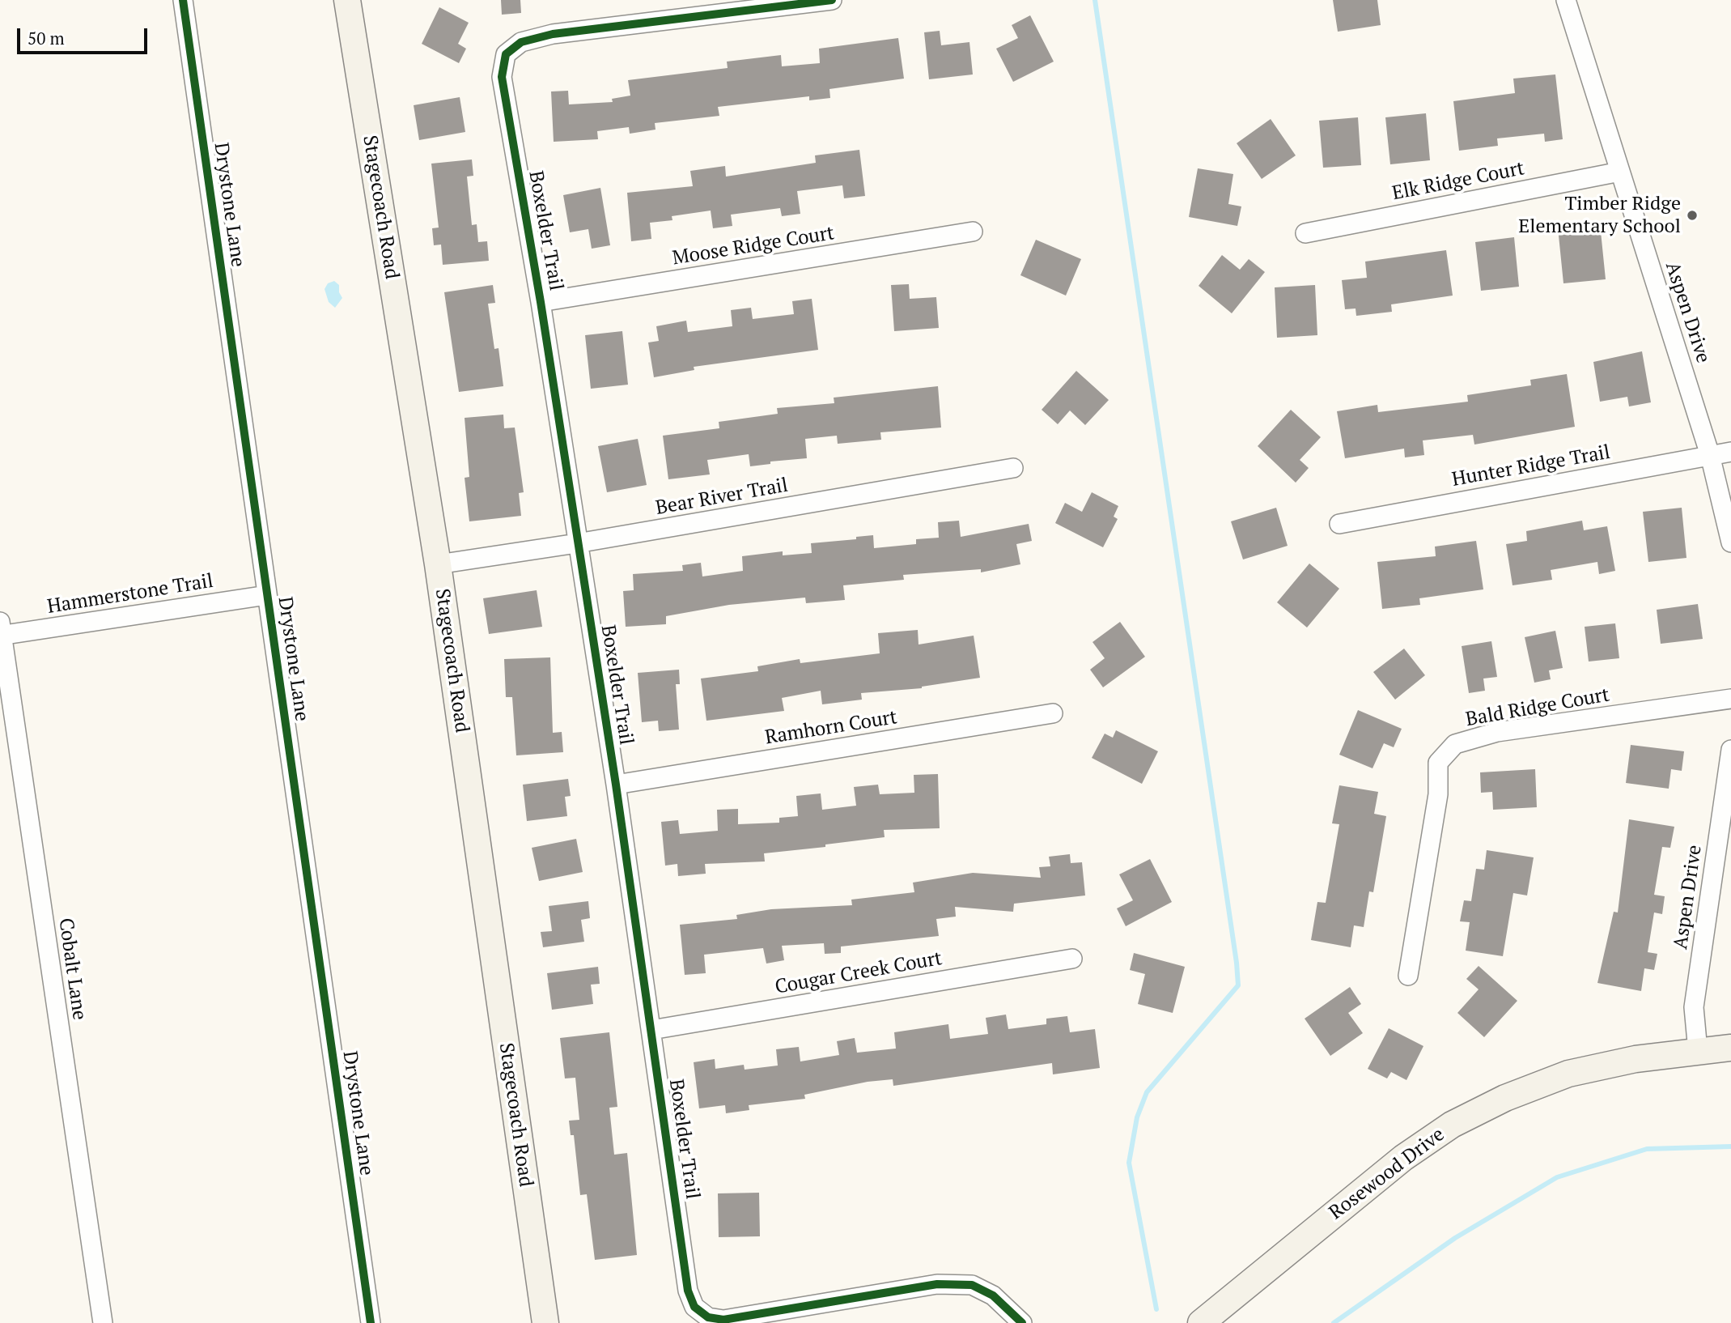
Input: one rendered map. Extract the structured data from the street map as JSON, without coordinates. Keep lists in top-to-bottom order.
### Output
{
  "streets": {
    "main road": ["Stagecoach Road", "Rosewood Drive"],
    "street": [
      "Elk Ridge Court",
      "Drystone Lane",
      "Boxelder Trail",
      "Moose Ridge Court",
      "Aspen Drive",
      "Hunter Ridge Trail",
      "Bear River Trail",
      "Hammerstone Trail",
      "Bald Ridge Court",
      "Ramhorn Court",
      "Cobalt Lane",
      "Cougar Creek Court"
    ]
  },
  "crossings": [
    ["Elk Ridge Court", "Aspen Drive"],
    ["Drystone Lane", "Hammerstone Trail"],
    ["Stagecoach Road", "Bear River Trail"],
    ["Boxelder Trail", "Moose Ridge Court"],
    ["Boxelder Trail", "Bear River Trail"],
    ["Boxelder Trail", "Ramhorn Court"],
    ["Boxelder Trail", "Cougar Creek Court"],
    ["Aspen Drive", "Hunter Ridge Trail"],
    ["Aspen Drive", "Rosewood Drive"],
    ["Hammerstone Trail", "Cobalt Lane"]
  ],
  "places": ["Timber Ridge Elementary School"],
  "scale_bar": "50 m"
}
